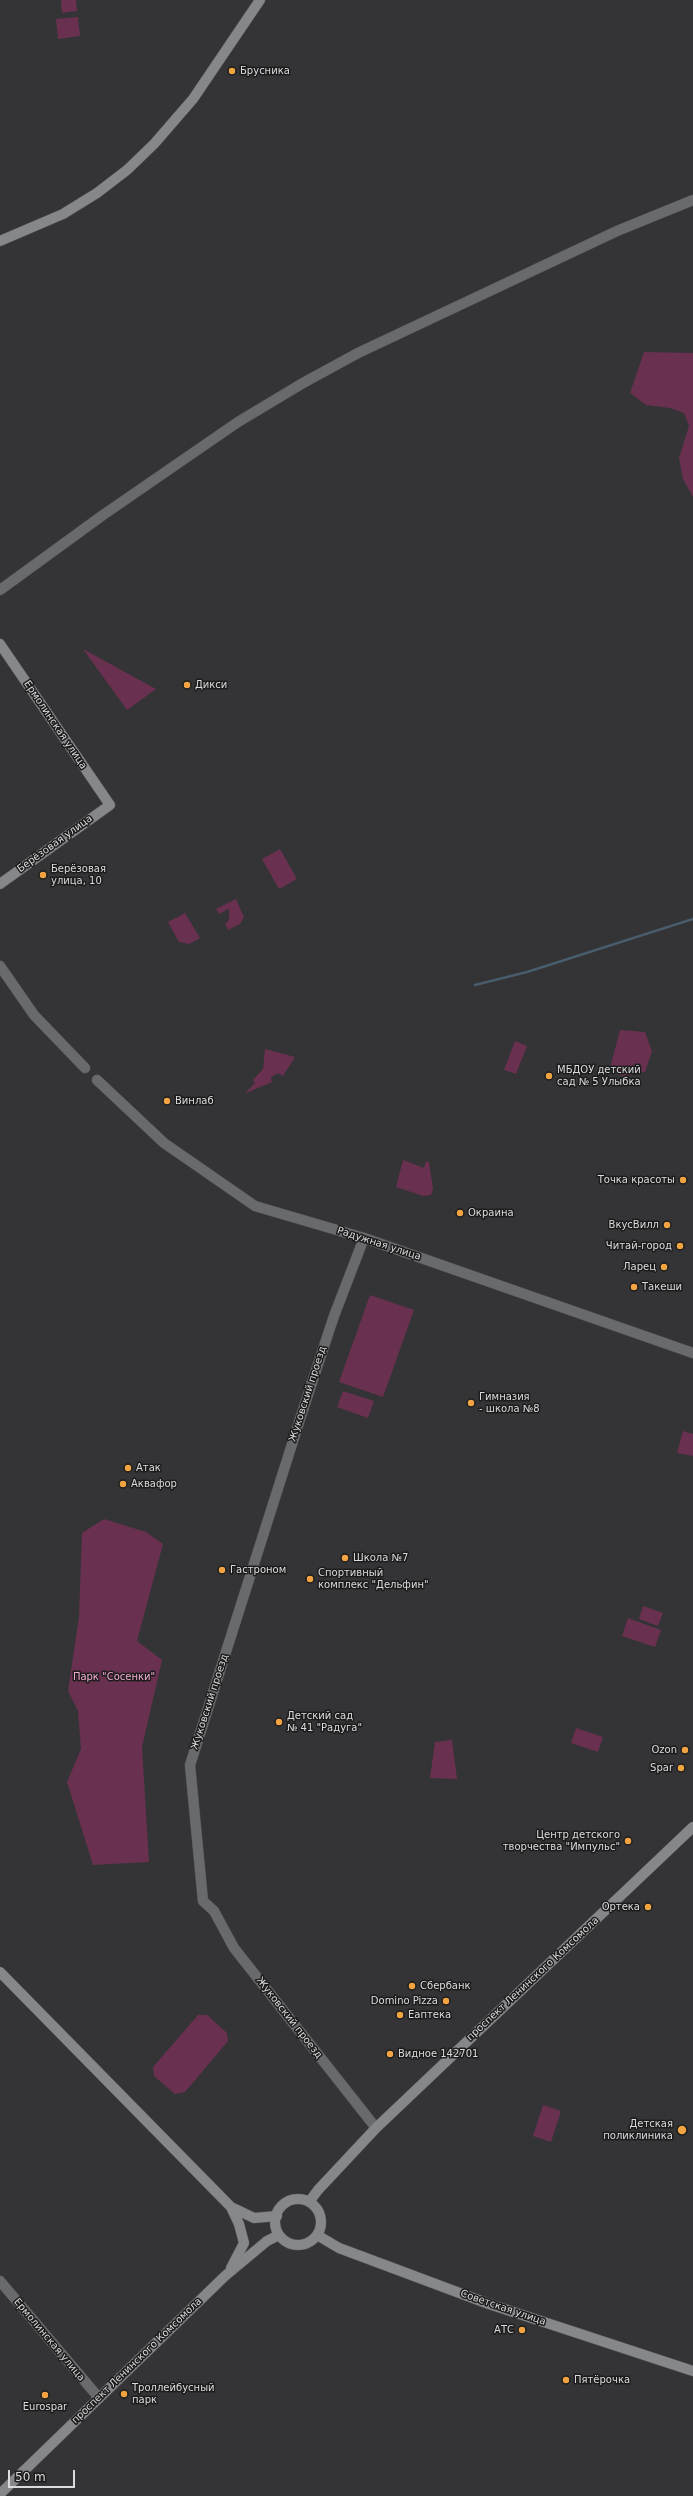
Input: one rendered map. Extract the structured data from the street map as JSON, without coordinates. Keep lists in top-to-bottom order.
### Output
{
  "streets": {
    "main road": [
      "Ермолинская улица",
      "Берёзовая улица",
      "проспект Ленинского Комсомола",
      "Советская улица"
    ],
    "street": ["Радужная улица", "Жуковский проезд"]
  },
  "crossings": [
    ["Ермолинская улица", "Берёзовая улица"],
    ["Ермолинская улица", "проспект Ленинского Комсомола"],
    ["Радужная улица", "Жуковский проезд"],
    ["Жуковский проезд", "проспект Ленинского Комсомола"],
    ["проспект Ленинского Комсомола", "Советская улица"]
  ],
  "parks": ["Парк \"Сосенки\""],
  "places": [
    "Брусника",
    "Дикси",
    "Берёзовая улица, 10",
    "МБДОУ детский сад № 5 Улыбка",
    "Винлаб",
    "Точка красоты",
    "Окраина",
    "ВкусВилл",
    "Читай-город",
    "Ларец",
    "Такеши",
    "Гимназия - школа №8",
    "Атак",
    "Аквафор",
    "Школа №7",
    "Гастроном",
    "Спортивный комплекс \"Дельфин\"",
    "Детский сад № 41 \"Радуга\"",
    "Ozon",
    "Spar",
    "Центр детского творчества \"Импульс\"",
    "Ортека",
    "Сбербанк",
    "Domino Pizza",
    "Еаптека",
    "Видное 142701",
    "Детская поликлиника",
    "АТС",
    "Пятёрочка",
    "Троллейбусный парк",
    "Eurospar"
  ],
  "scale_bar": "50 m"
}
